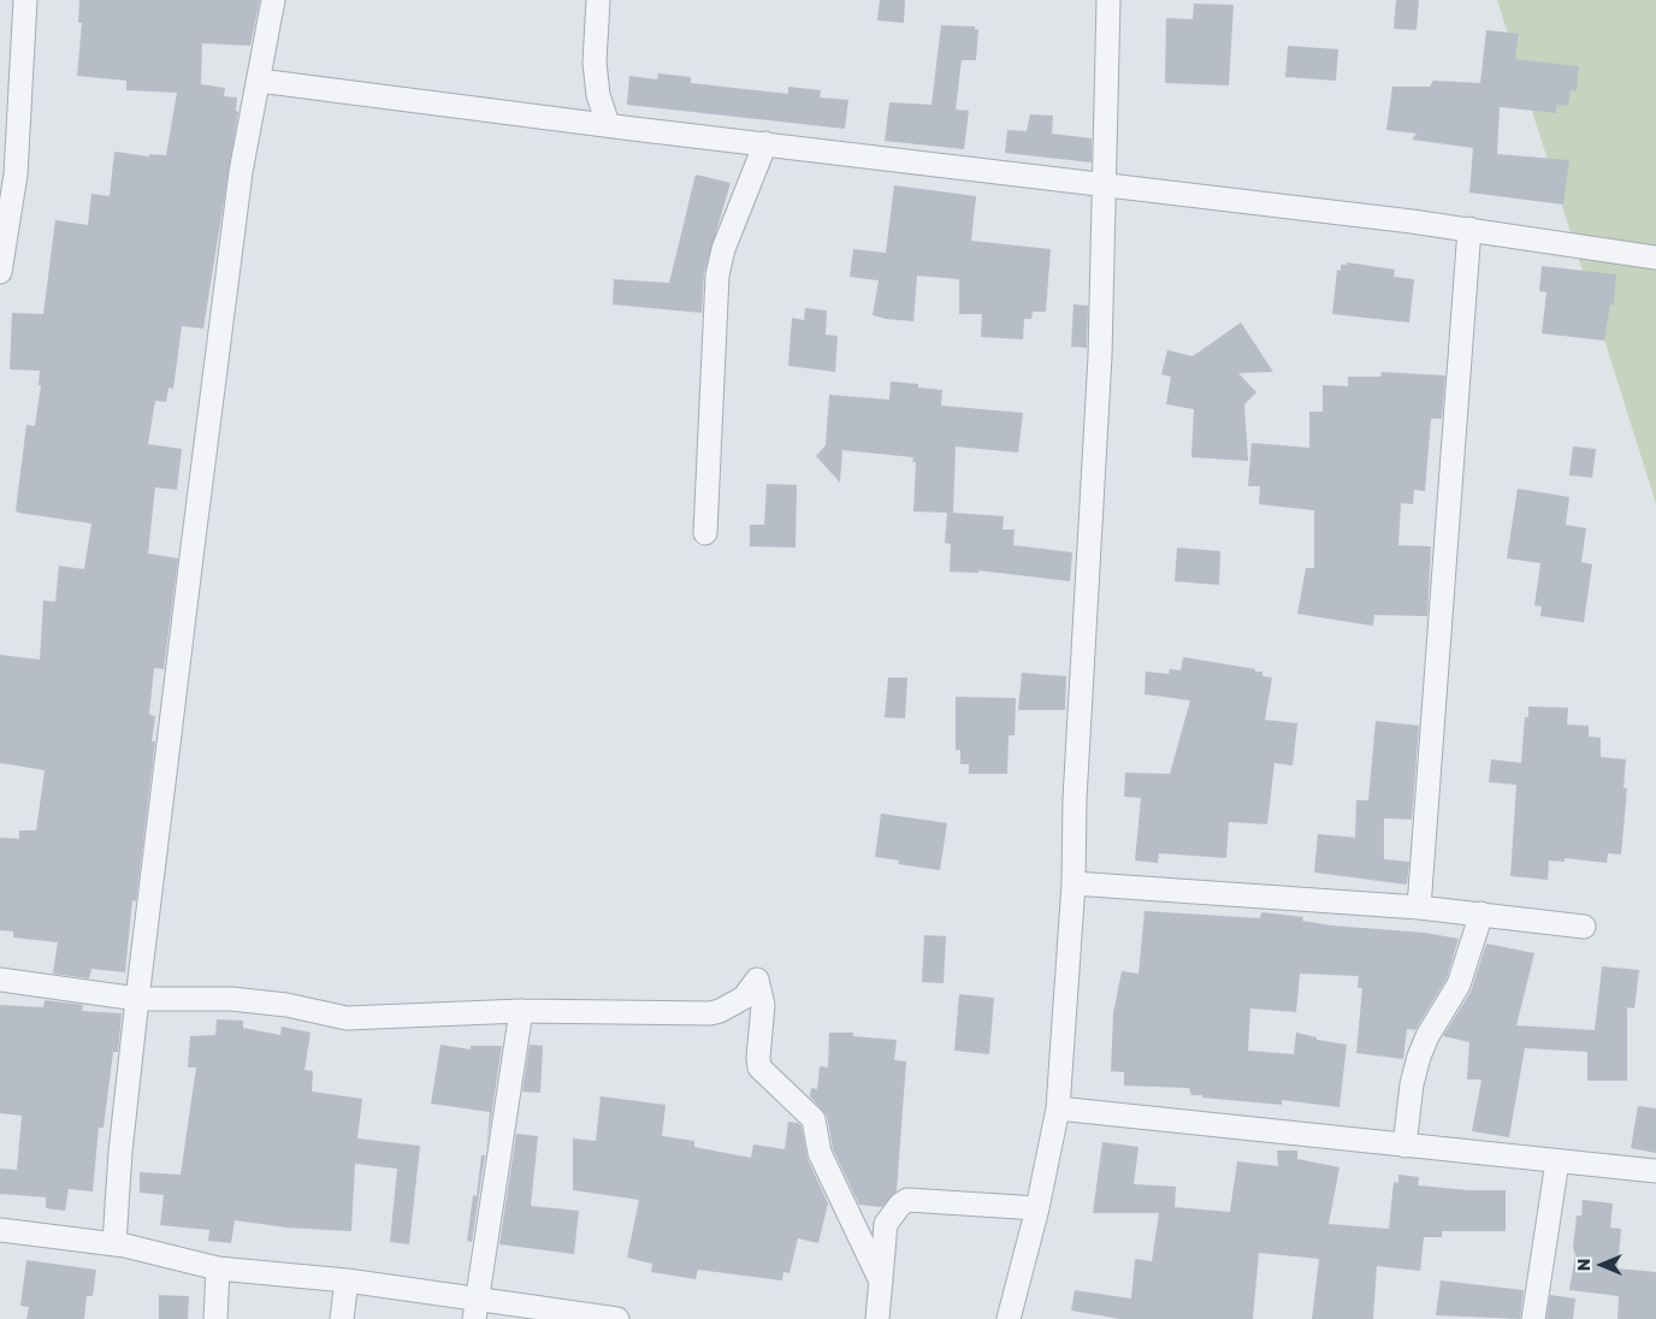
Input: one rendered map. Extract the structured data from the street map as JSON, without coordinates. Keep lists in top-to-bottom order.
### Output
{
  "north": "left"
}
